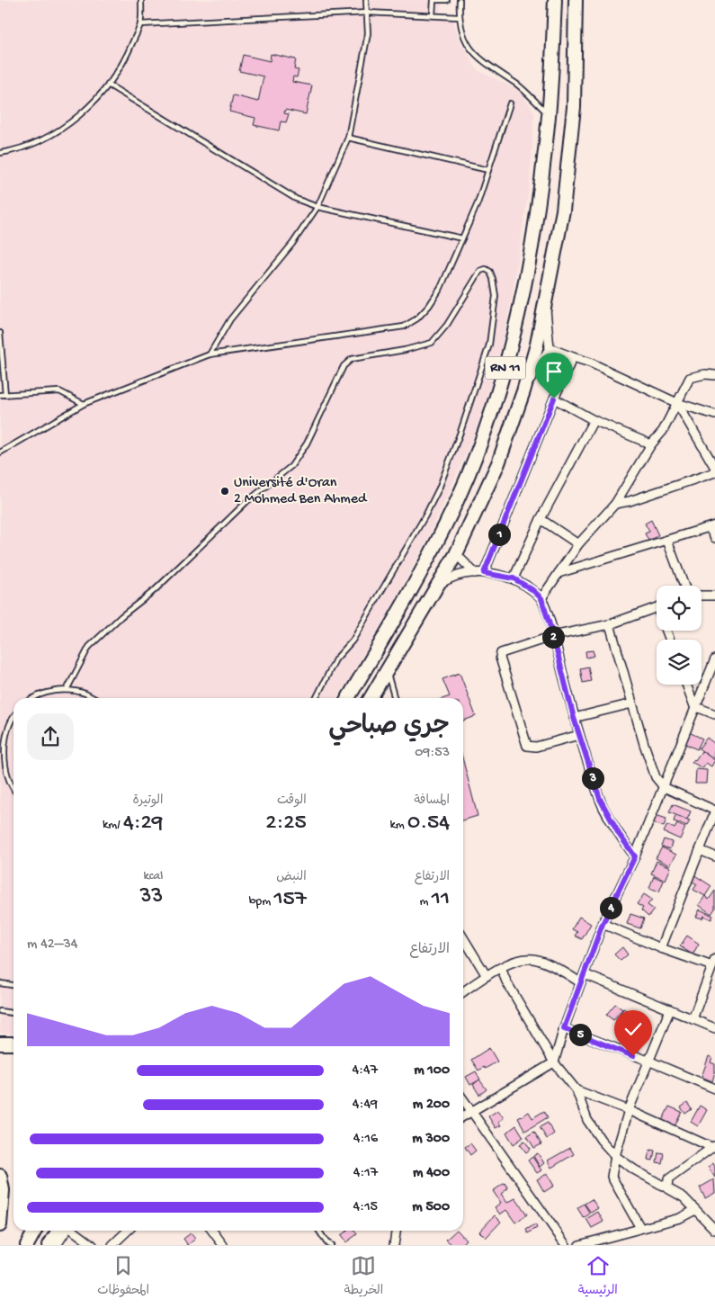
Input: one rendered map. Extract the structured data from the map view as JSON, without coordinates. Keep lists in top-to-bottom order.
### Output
{
  "streets": {
    "highway": ["RN 11"]
  },
  "places": ["Université d'Oran 2 Mohmed Ben Ahmed"],
  "page": {
    "pins": [
      "1",
      "2",
      "3",
      "4",
      "5"
    ],
    "heading": ["جري صباحي", "09:53"],
    "stats": [
      ["المسافة", "0.54 km"],
      ["الوقت", "2:25"],
      ["الوتيرة", "4:29 /km"],
      ["الارتفاع", "11 m"],
      ["النبض", "157 bpm"],
      ["kcal", "33"]
    ],
    "chart": ["الارتفاع", "34–42 m"],
    "list": [
      {
        "name": "100 m",
        "note": "4:47"
      },
      {
        "name": "200 m",
        "note": "4:49"
      },
      {
        "name": "300 m",
        "note": "4:16"
      },
      {
        "name": "400 m",
        "note": "4:17"
      },
      {
        "name": "500 m",
        "note": "4:15"
      }
    ],
    "tabs": ["الرئيسية", "الخريطة", "المحفوظات"]
  }
}
